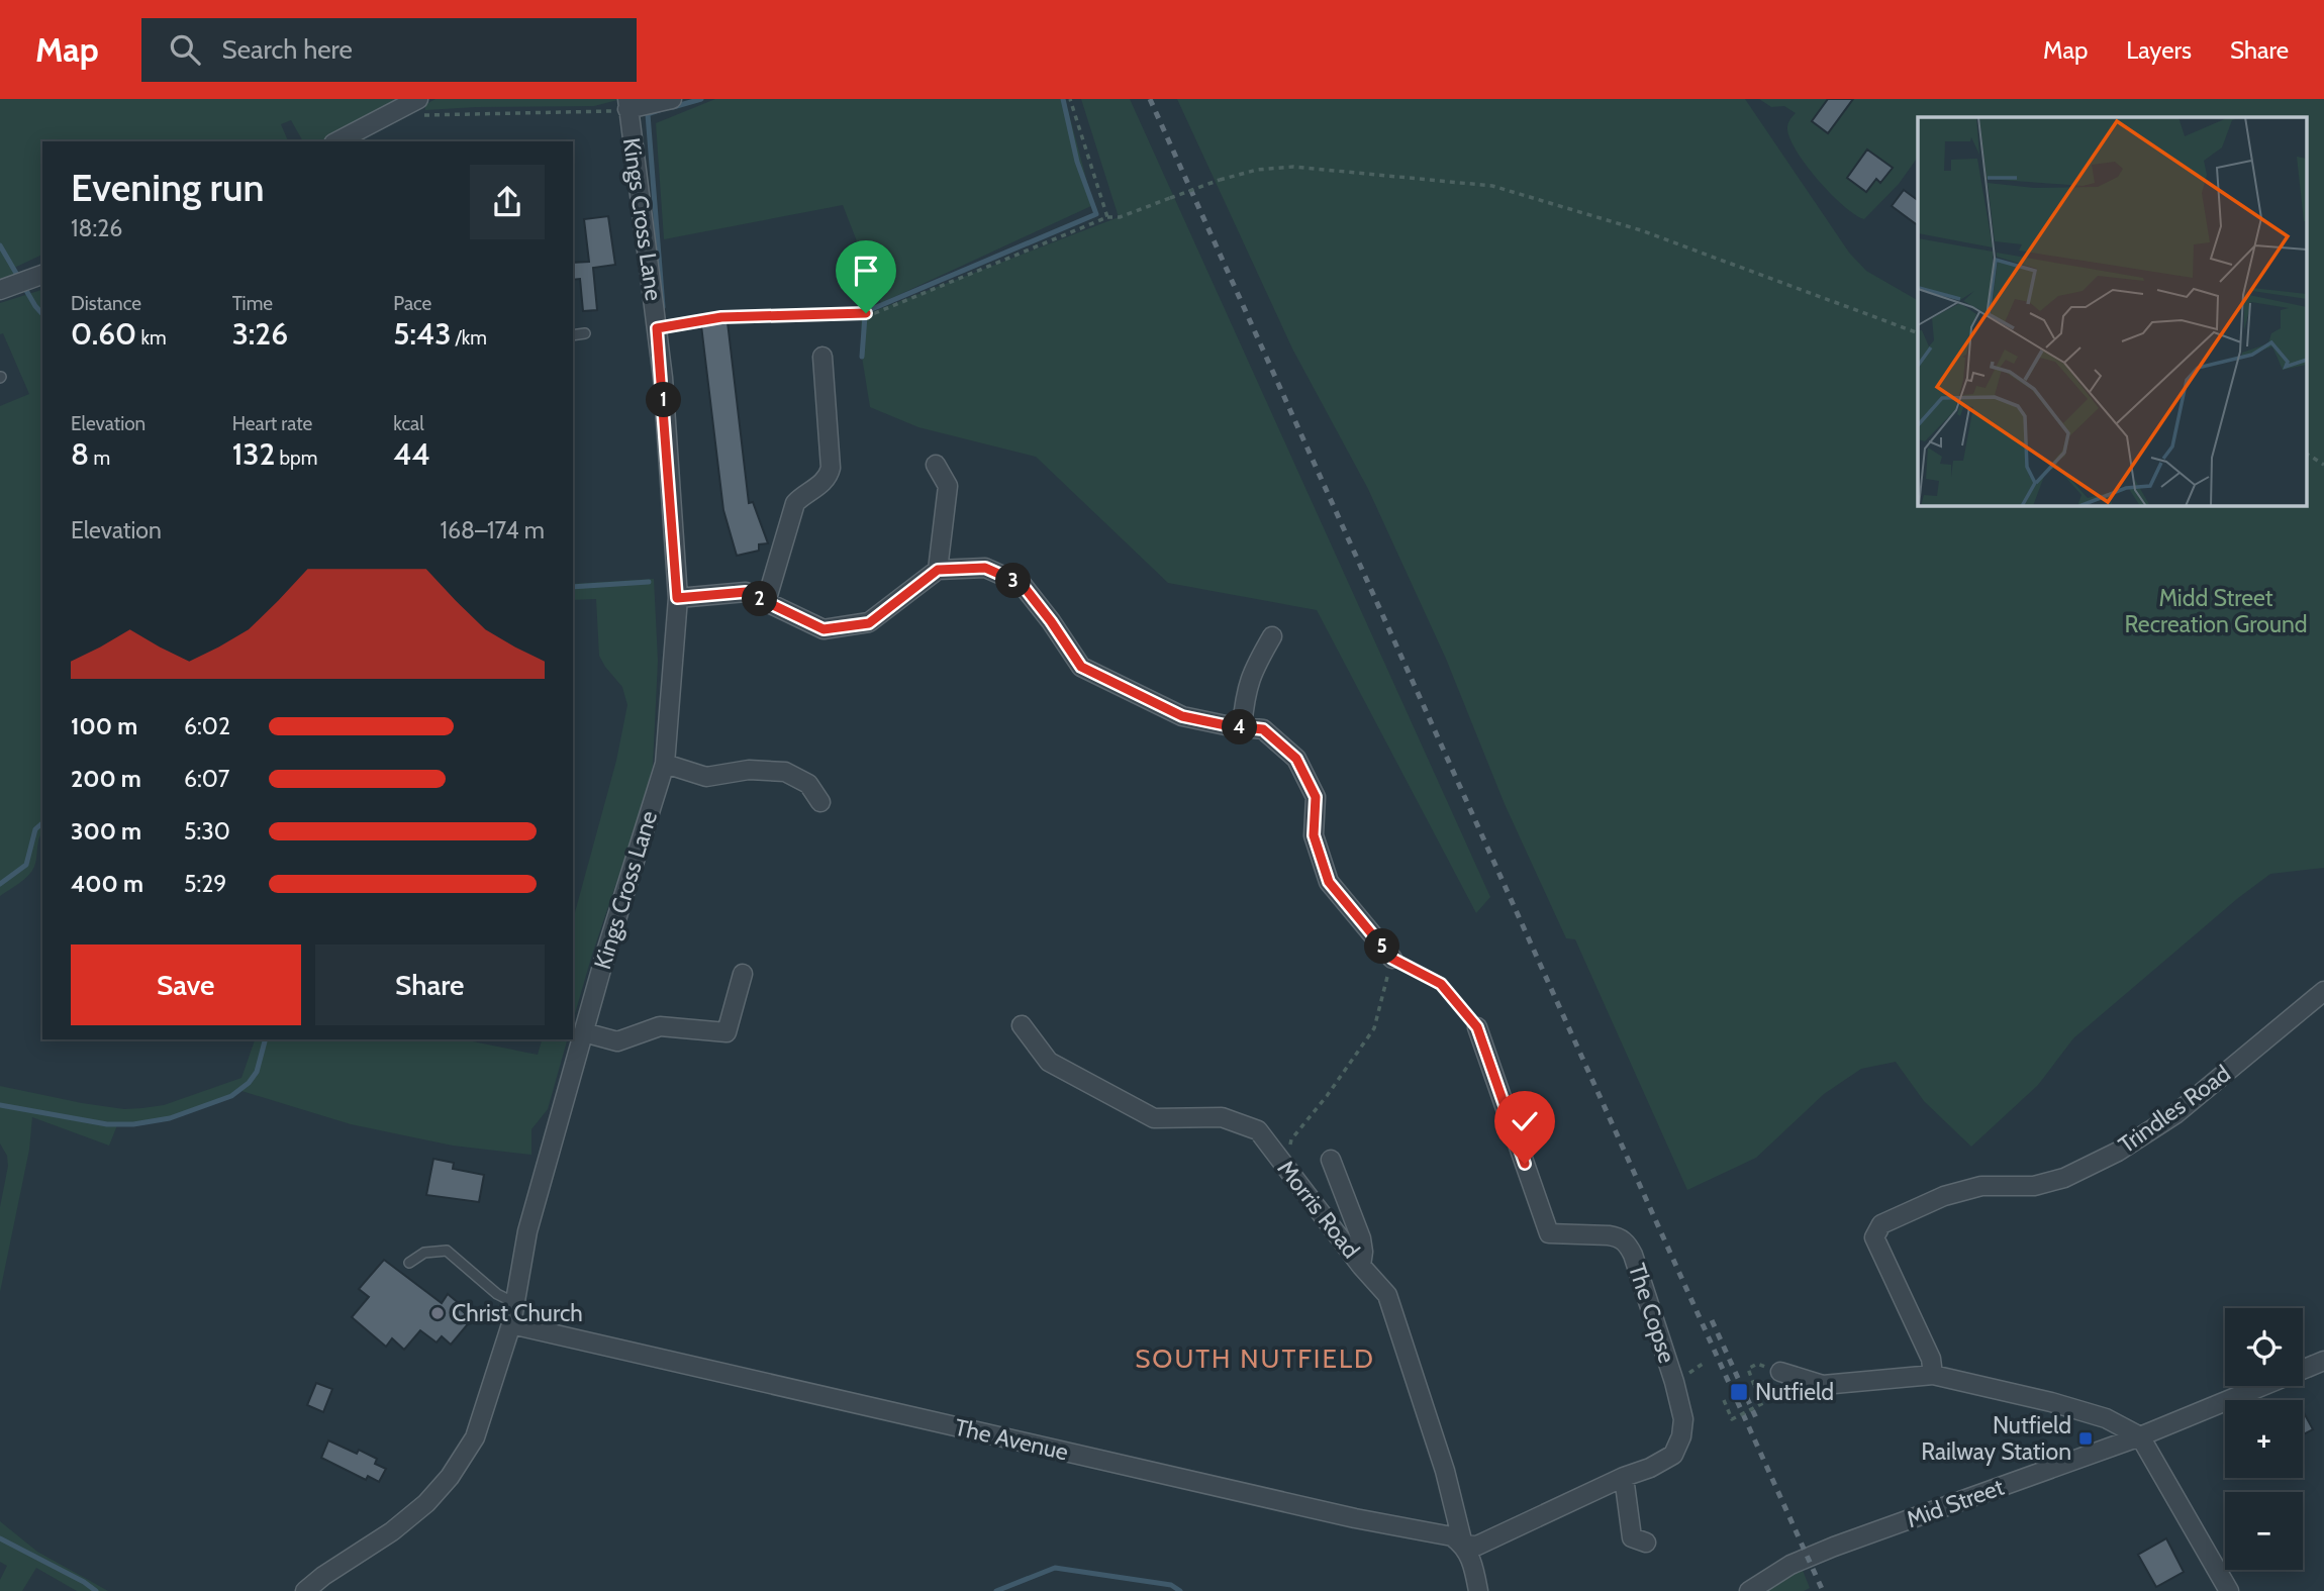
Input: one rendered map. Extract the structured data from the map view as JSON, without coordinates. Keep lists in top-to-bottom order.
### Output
{
  "streets": {
    "street": [
      "Kings Cross Lane",
      "Trindles Road",
      "Morris Road",
      "The Copse",
      "The Avenue",
      "Mid Street"
    ]
  },
  "crossings": [
    ["Kings Cross Lane", "The Avenue"],
    ["Morris Road", "The Avenue"]
  ],
  "districts": ["SOUTH NUTFIELD"],
  "parks": ["Midd Street Recreation Ground"],
  "places": {
    "other": ["Christ Church"],
    "transit": ["Nutfield", "Nutfield Railway Station"]
  },
  "page": {
    "header": "Map",
    "search": "Search here",
    "nav": ["Map", "Layers", "Share"],
    "heading": ["Evening run", "18:26"],
    "stats": [
      ["Distance", "0.60 km"],
      ["Time", "3:26"],
      ["Pace", "5:43 /km"],
      ["Elevation", "8 m"],
      ["Heart rate", "132 bpm"],
      ["kcal", "44"]
    ],
    "pins": [
      "1",
      "3",
      "2",
      "4",
      "5"
    ],
    "chart": ["Elevation", "168–174 m"],
    "list": [
      {
        "name": "100 m",
        "note": "6:02"
      },
      {
        "name": "200 m",
        "note": "6:07"
      },
      {
        "name": "300 m",
        "note": "5:30"
      },
      {
        "name": "400 m",
        "note": "5:29"
      }
    ],
    "buttons": ["Save", "Share"],
    "map_buttons": ["+", "−"]
  }
}
